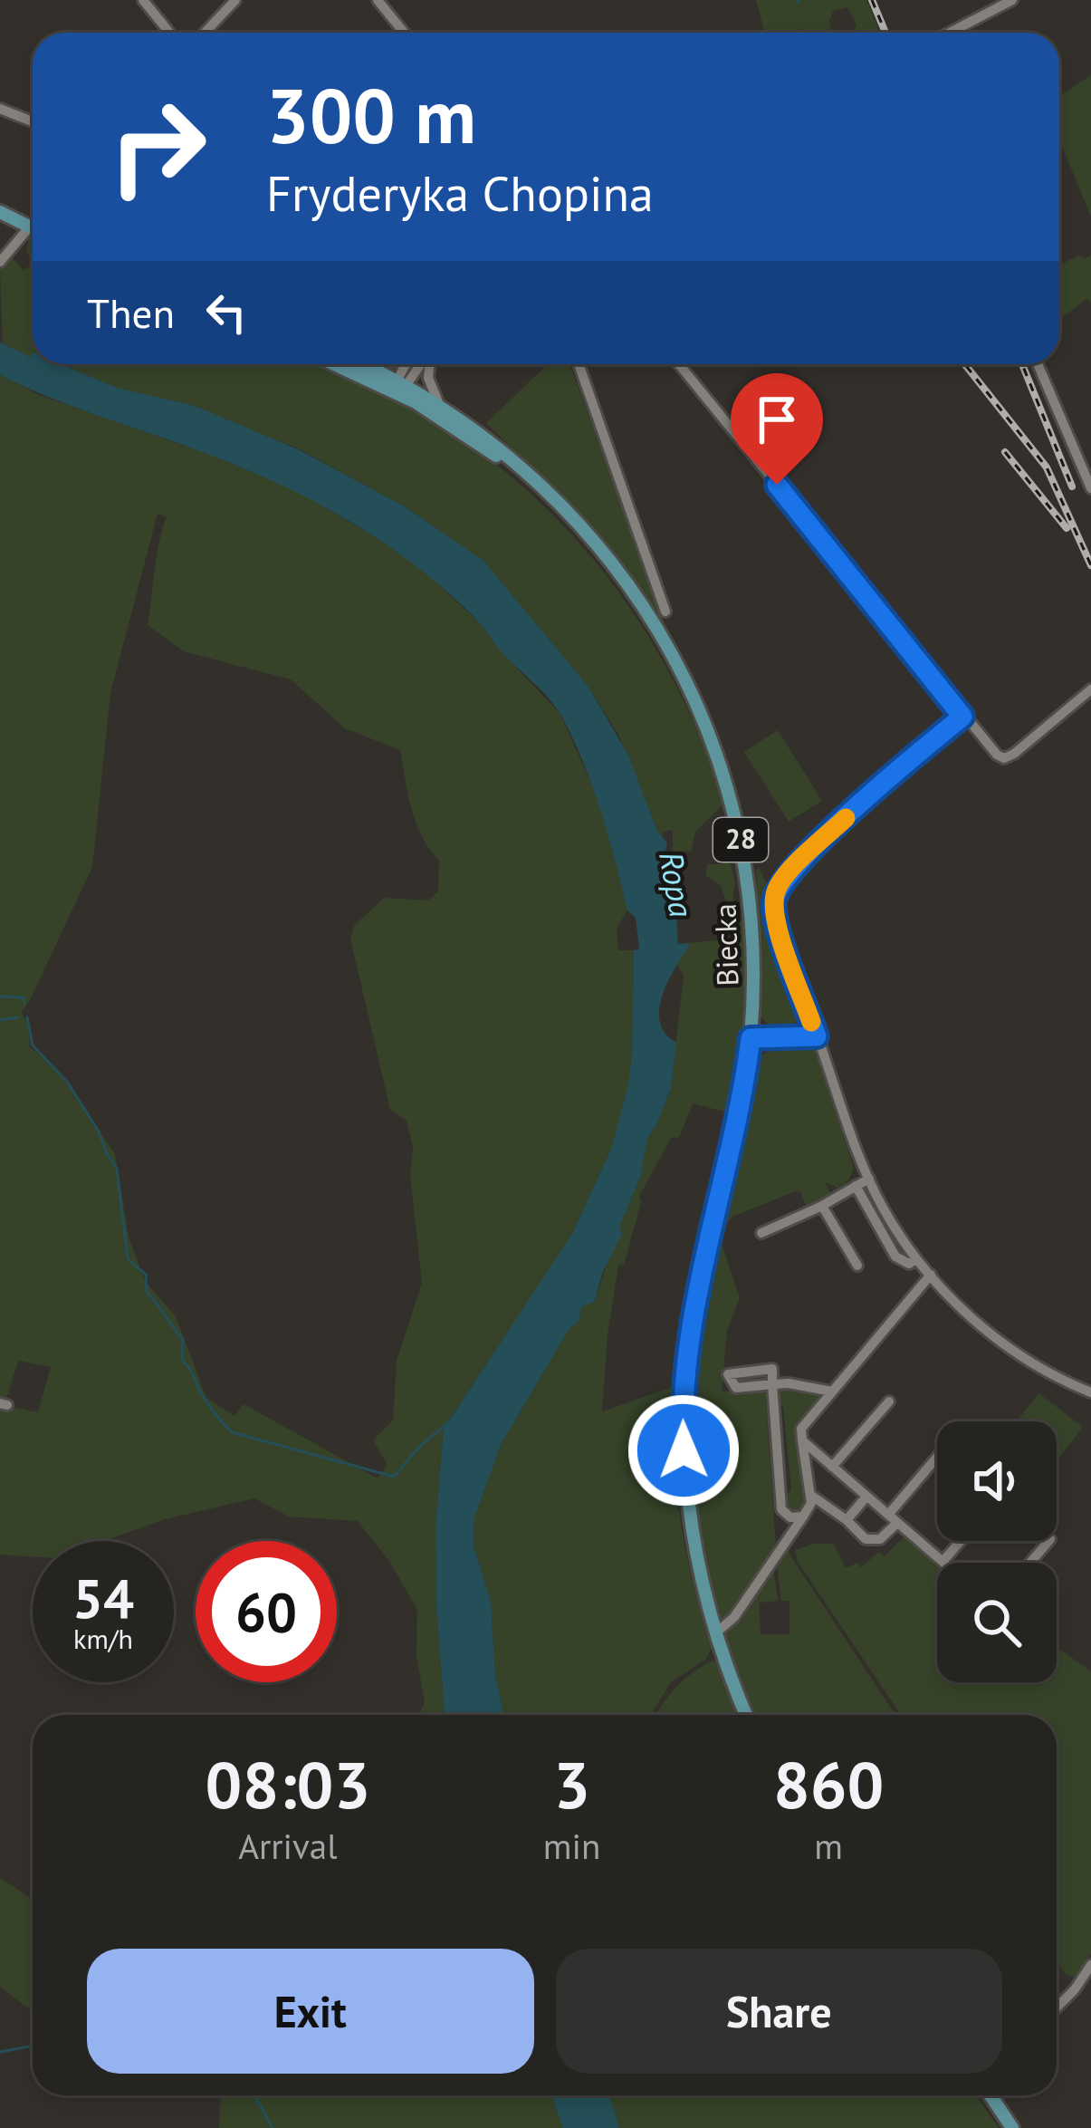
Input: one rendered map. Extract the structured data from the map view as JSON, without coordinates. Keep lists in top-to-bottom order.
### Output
{
  "streets": {
    "main road": ["28", "Biecka"]
  },
  "crossings": [
    ["28", "Biecka"]
  ],
  "water": ["Ropa"],
  "page": {
    "turn": ["300 m", "Fryderyka Chopina"],
    "then": "Then",
    "speed": "54 km/h",
    "limit": "60",
    "eta": [
      "08:03",
      "Arrival",
      "3",
      "min",
      "860",
      "m"
    ],
    "buttons": ["Exit", "Share"]
  }
}
